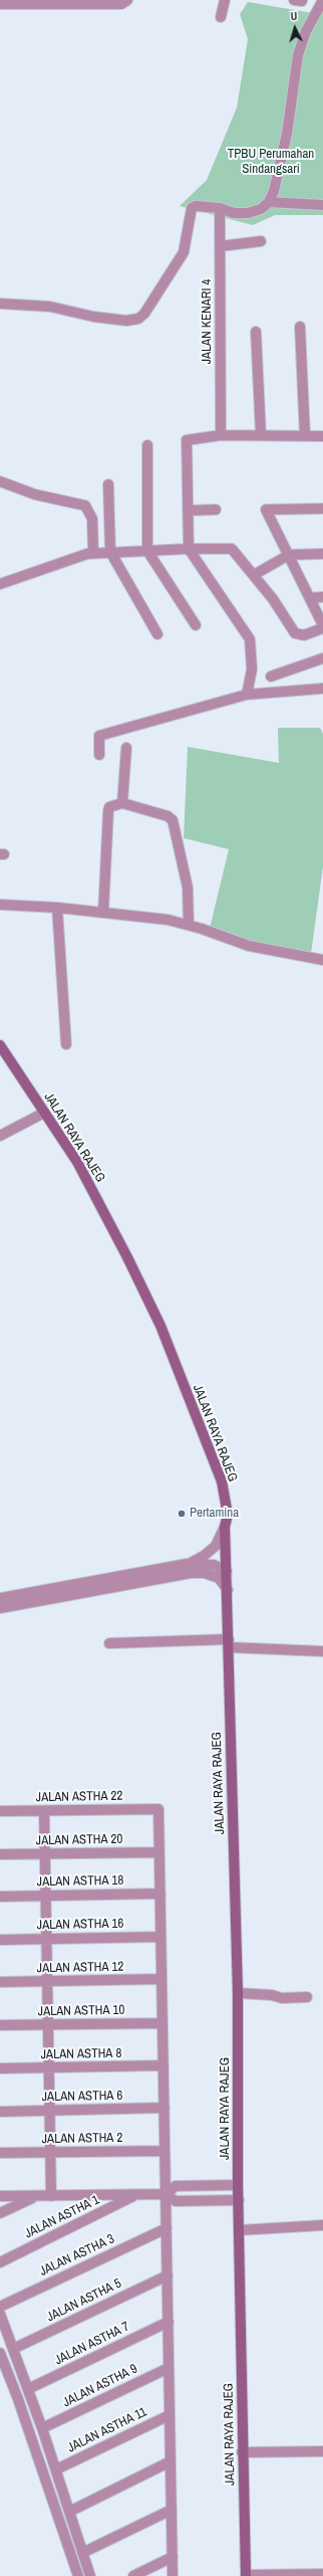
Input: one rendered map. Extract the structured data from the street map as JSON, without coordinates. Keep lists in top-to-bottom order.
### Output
{
  "streets": {
    "main road": ["JALAN RAYA RAJEG"],
    "street": [
      "JALAN KENARI 4",
      "JALAN ASTHA 22",
      "JALAN ASTHA 20",
      "JALAN ASTHA 18",
      "JALAN ASTHA 16",
      "JALAN ASTHA 12",
      "JALAN ASTHA 10",
      "JALAN ASTHA 8",
      "JALAN ASTHA 6",
      "JALAN ASTHA 2",
      "JALAN ASTHA 1",
      "JALAN ASTHA 3",
      "JALAN ASTHA 5",
      "JALAN ASTHA 7",
      "JALAN ASTHA 9",
      "JALAN ASTHA 11"
    ]
  },
  "crossings": [
    ["JALAN ASTHA 22", "JALAN ASTHA 20"]
  ],
  "parks": ["TPBU Perumahan Sindangsari"],
  "places": ["Pertamina"],
  "north": "top"
}
